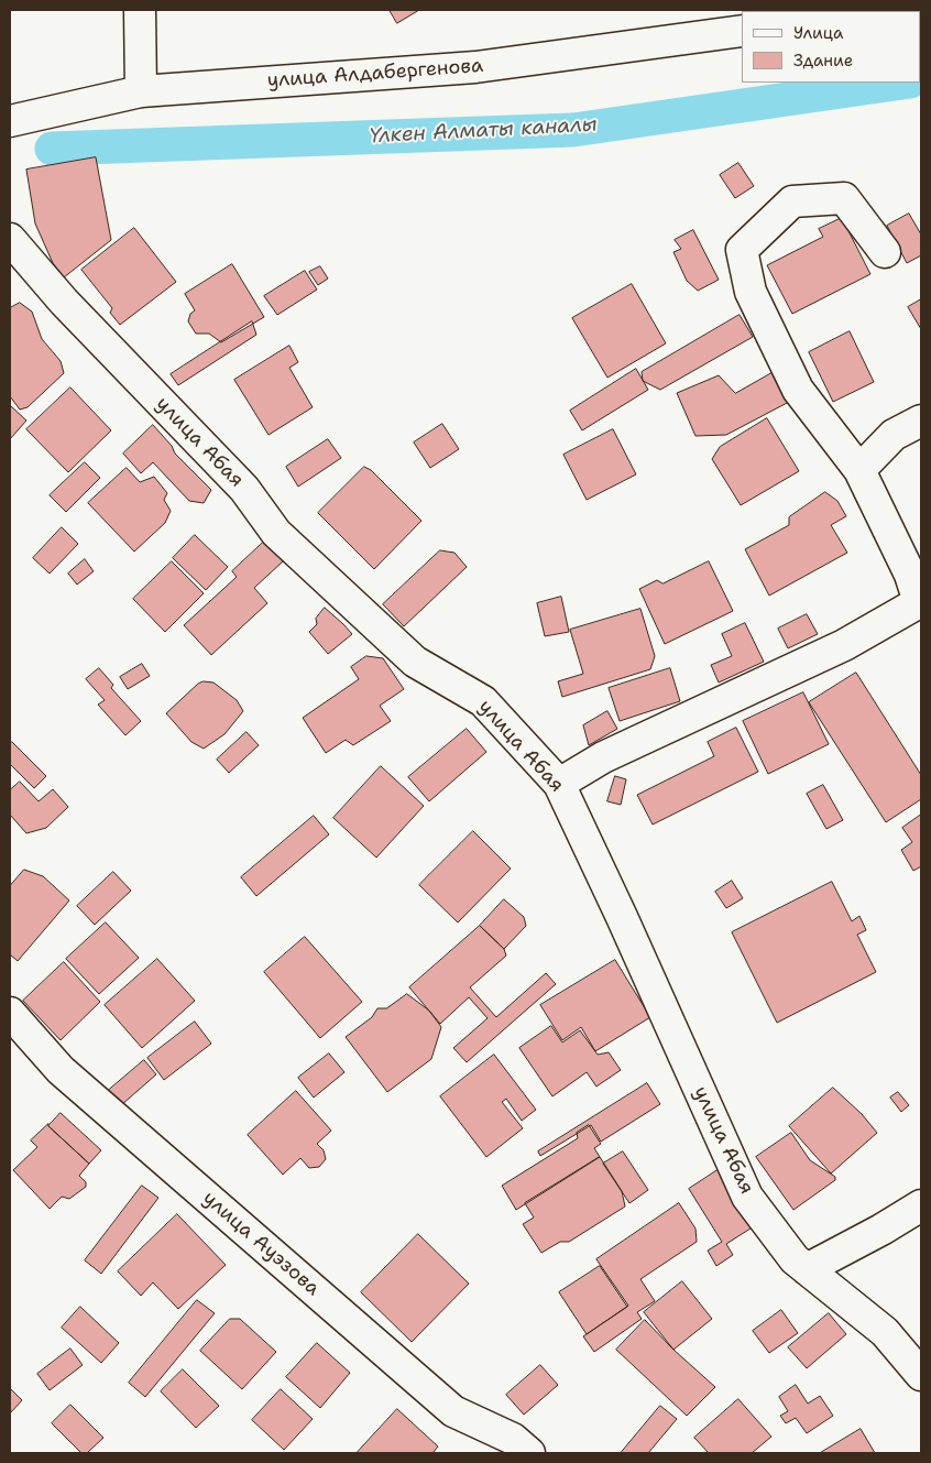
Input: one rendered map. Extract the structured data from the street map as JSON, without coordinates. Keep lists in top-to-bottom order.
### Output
{
  "streets": {
    "street": ["улица Алдабергенова", "улица Абая", "улица Ауэзова"]
  },
  "water": ["Үлкен Алматы каналы"],
  "legend": ["Улица", "Здание"]
}
